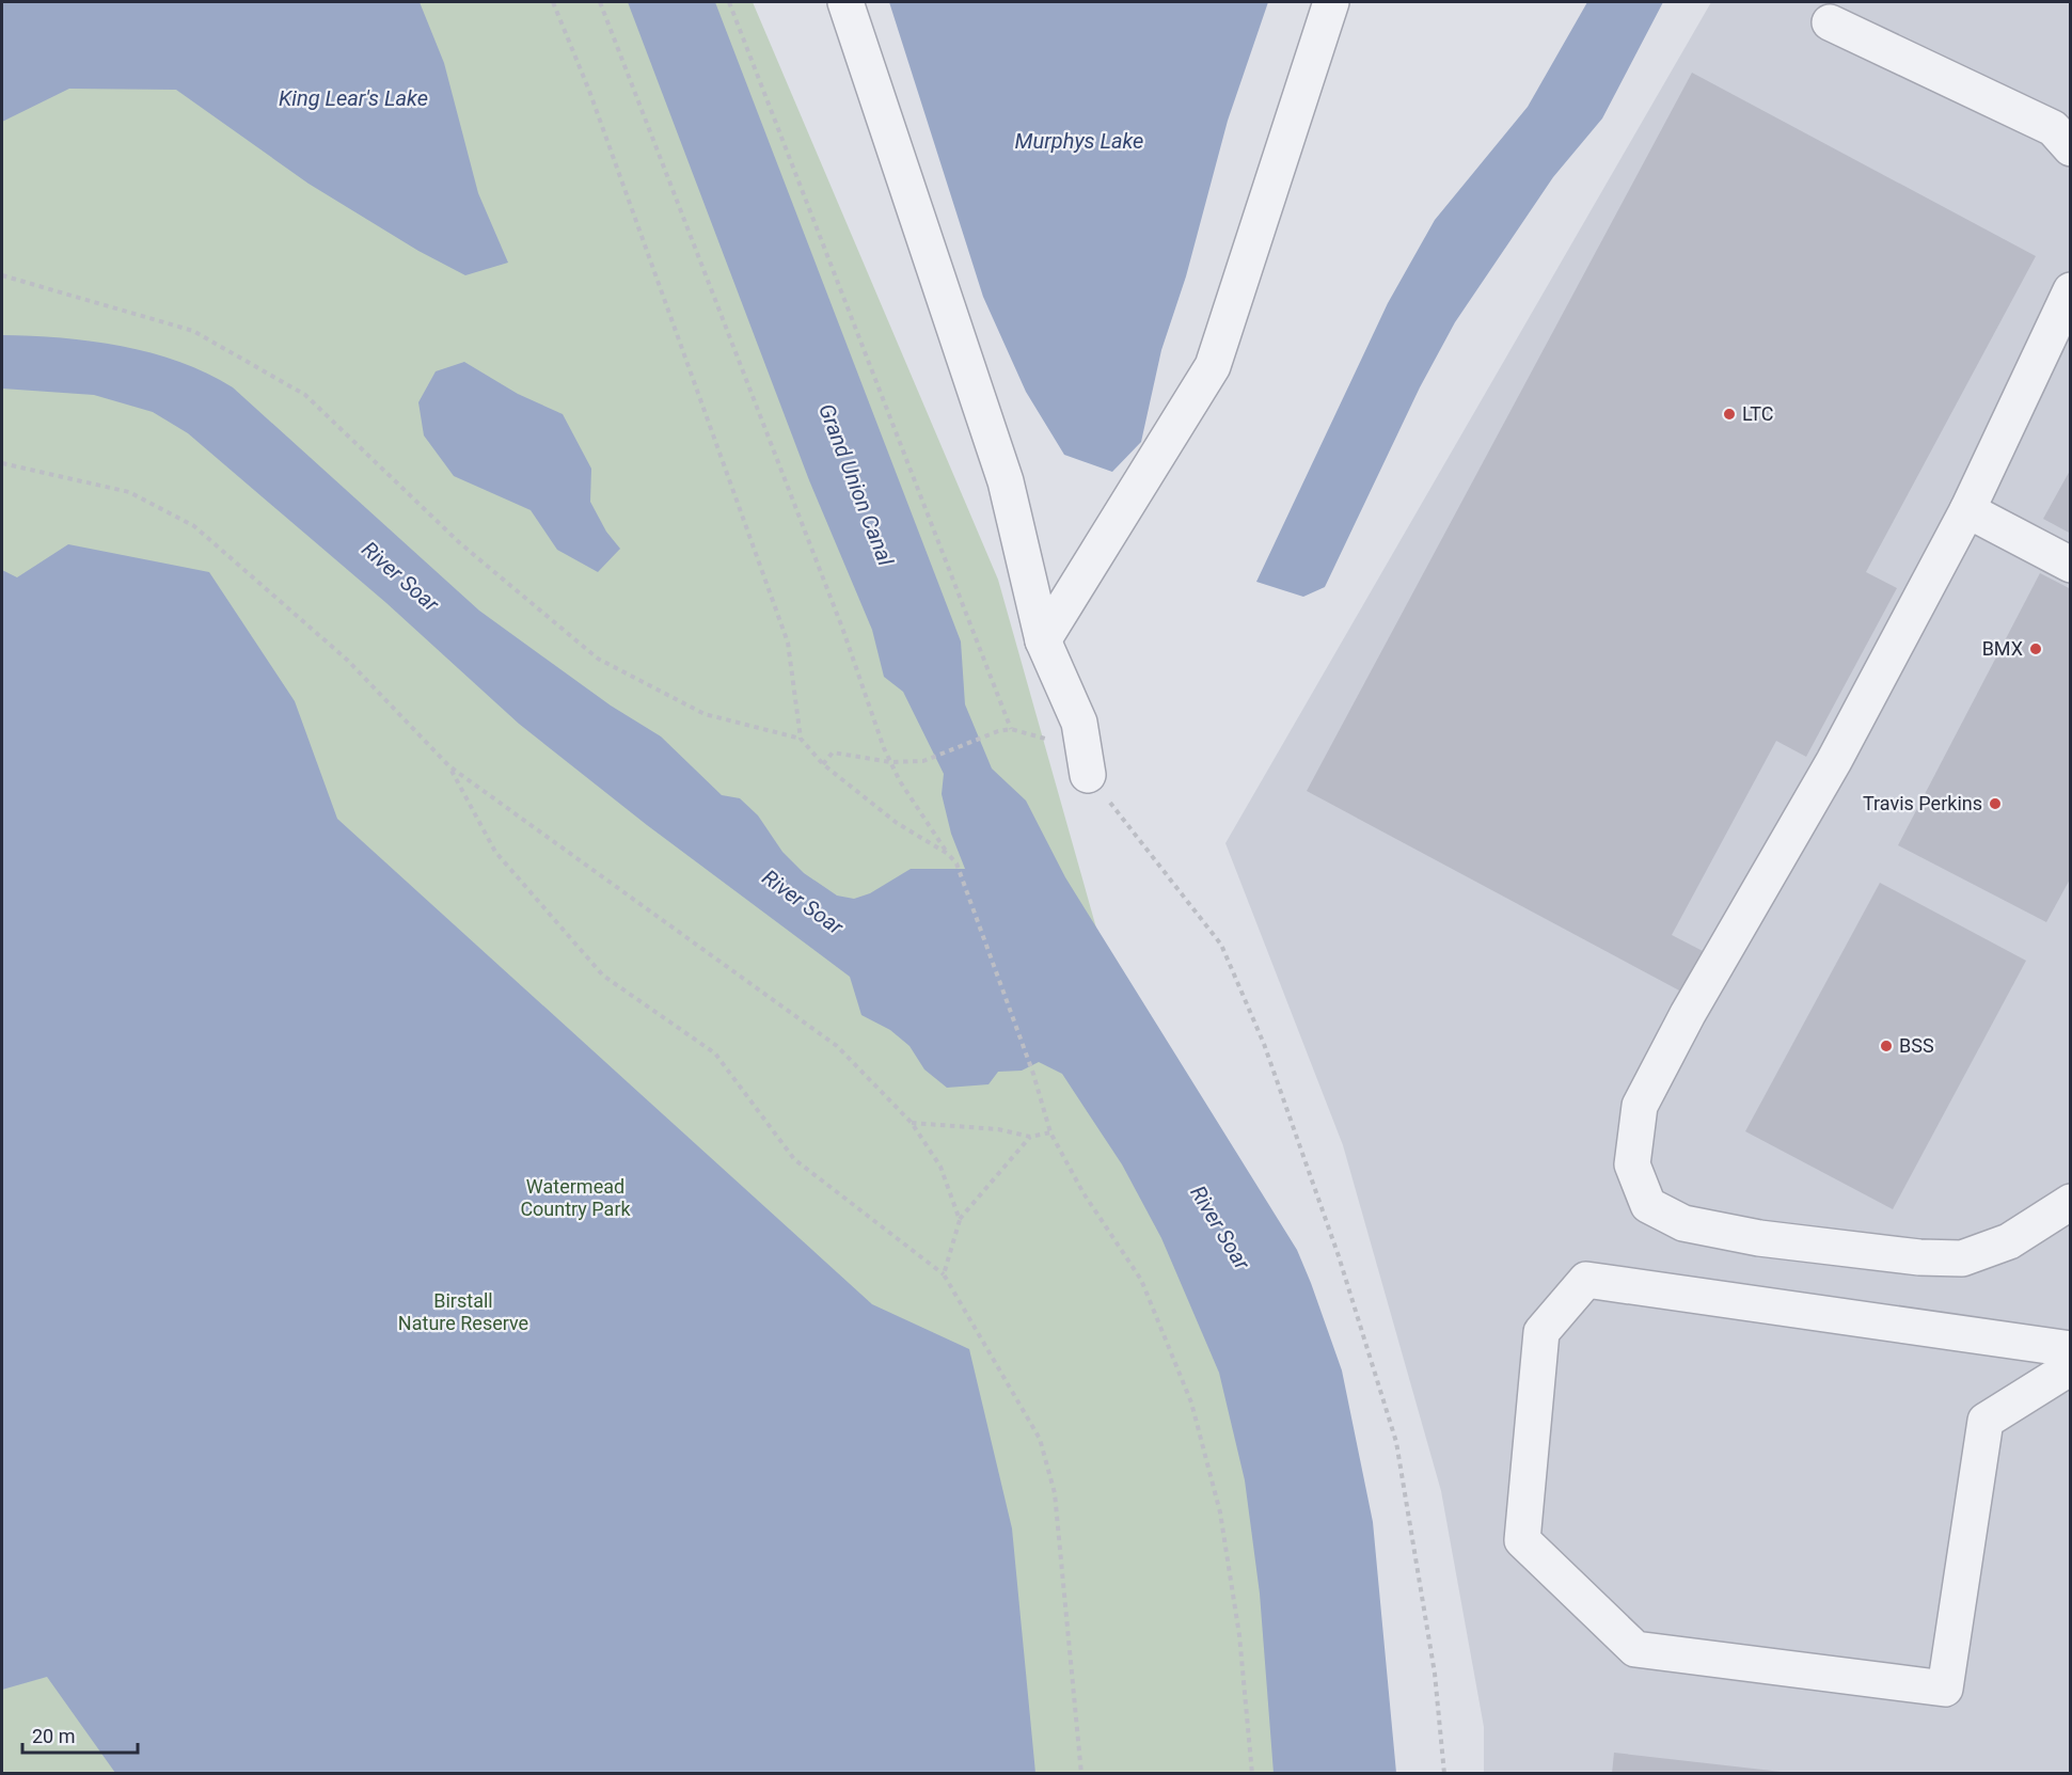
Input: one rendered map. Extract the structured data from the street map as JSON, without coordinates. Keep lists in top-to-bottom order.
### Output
{
  "water": [
    "King Lear's Lake",
    "Murphys Lake",
    "Grand Union Canal",
    "River Soar"
  ],
  "parks": ["Watermead Country Park", "Birstall Nature Reserve"],
  "places": [
    "LTC",
    "BMX",
    "Travis Perkins",
    "BSS"
  ],
  "scale_bar": "20 m"
}
